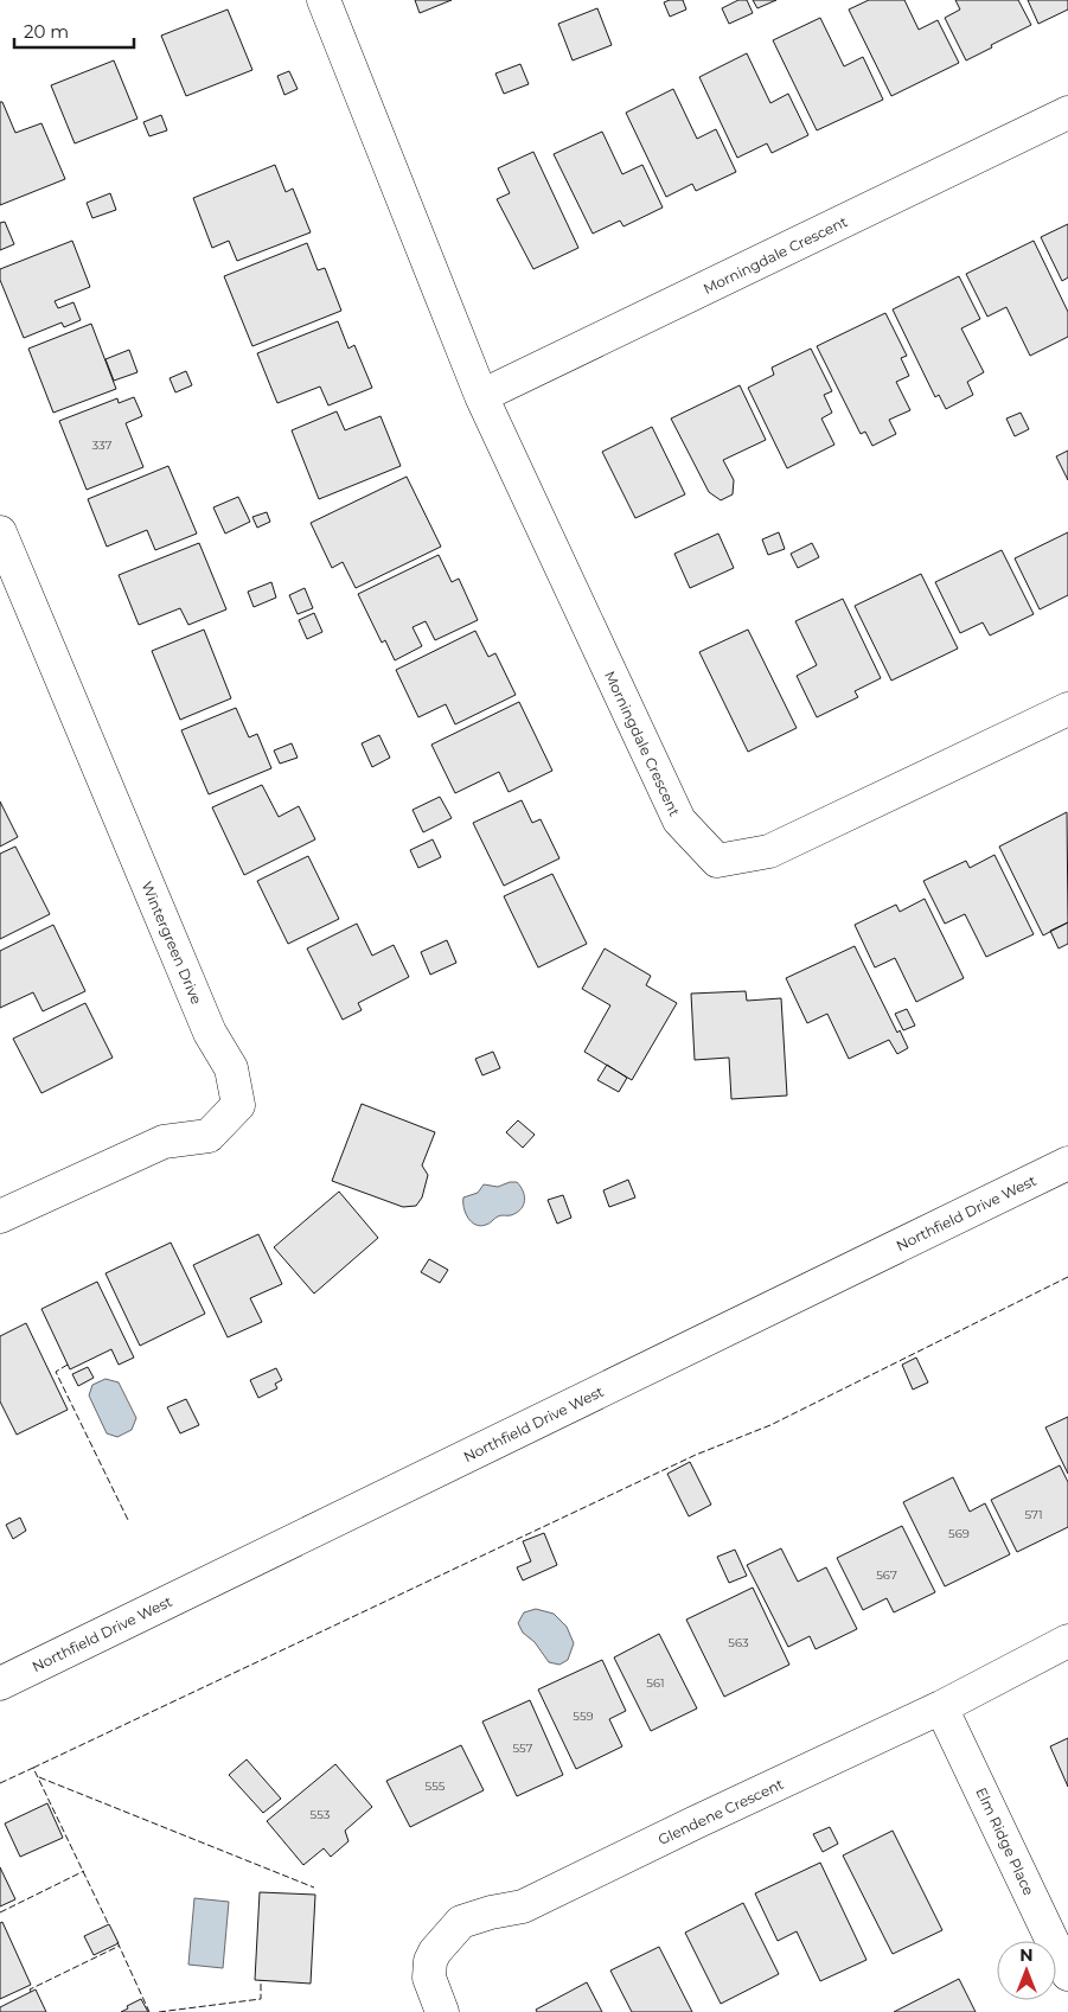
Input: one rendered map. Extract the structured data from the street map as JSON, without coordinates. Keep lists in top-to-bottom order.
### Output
{
  "streets": {
    "street": [
      "Morningdale Crescent",
      "Wintergreen Drive",
      "Northfield Drive West",
      "Glendene Crescent",
      "Elm Ridge Place"
    ]
  },
  "crossings": [
    ["Glendene Crescent", "Elm Ridge Place"]
  ],
  "house_numbers": [
    "337",
    "571",
    "569",
    "567",
    "563",
    "561",
    "559",
    "557",
    "555",
    "553"
  ],
  "scale_bar": "20 m",
  "north": "top"
}
